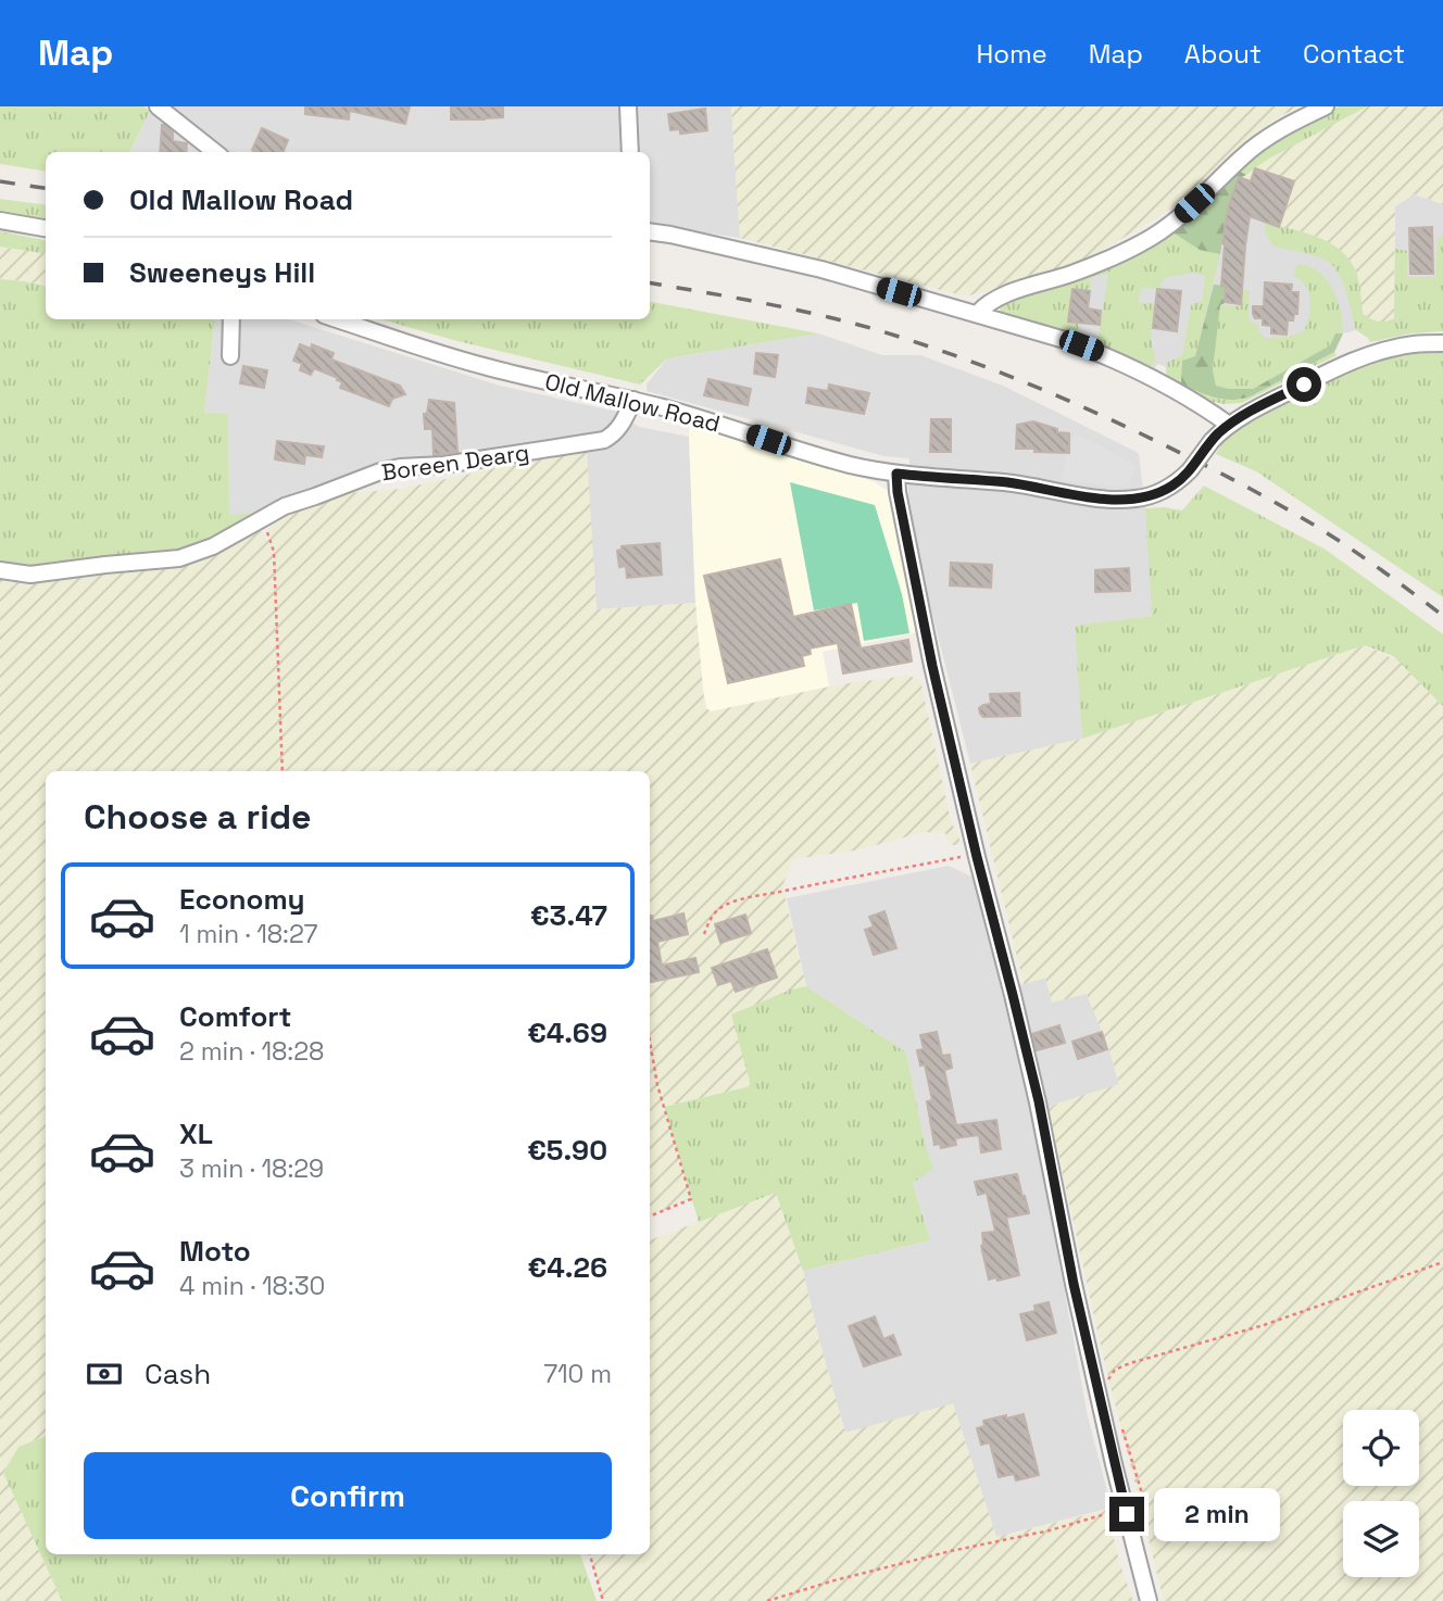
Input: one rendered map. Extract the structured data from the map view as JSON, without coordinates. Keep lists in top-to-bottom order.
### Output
{
  "streets": {
    "street": ["Old Mallow Road", "Boreen Dearg"]
  },
  "crossings": [
    ["Old Mallow Road", "Boreen Dearg"]
  ],
  "page": {
    "header": "Map",
    "nav": [
      "Home",
      "Map",
      "About",
      "Contact"
    ],
    "banner": ["Old Mallow Road", "Sweeneys Hill"],
    "heading": "Choose a ride",
    "list": [
      {
        "name": "Economy",
        "note": "1 min · 18:27",
        "value": "€3.47"
      },
      {
        "name": "Comfort",
        "note": "2 min · 18:28",
        "value": "€4.69"
      },
      {
        "name": "XL",
        "note": "3 min · 18:29",
        "value": "€5.90"
      },
      {
        "name": "Moto",
        "note": "4 min · 18:30",
        "value": "€4.26"
      }
    ],
    "pay": ["Cash", "710 m"],
    "buttons": "Confirm",
    "bubble": "2 min"
  }
}
